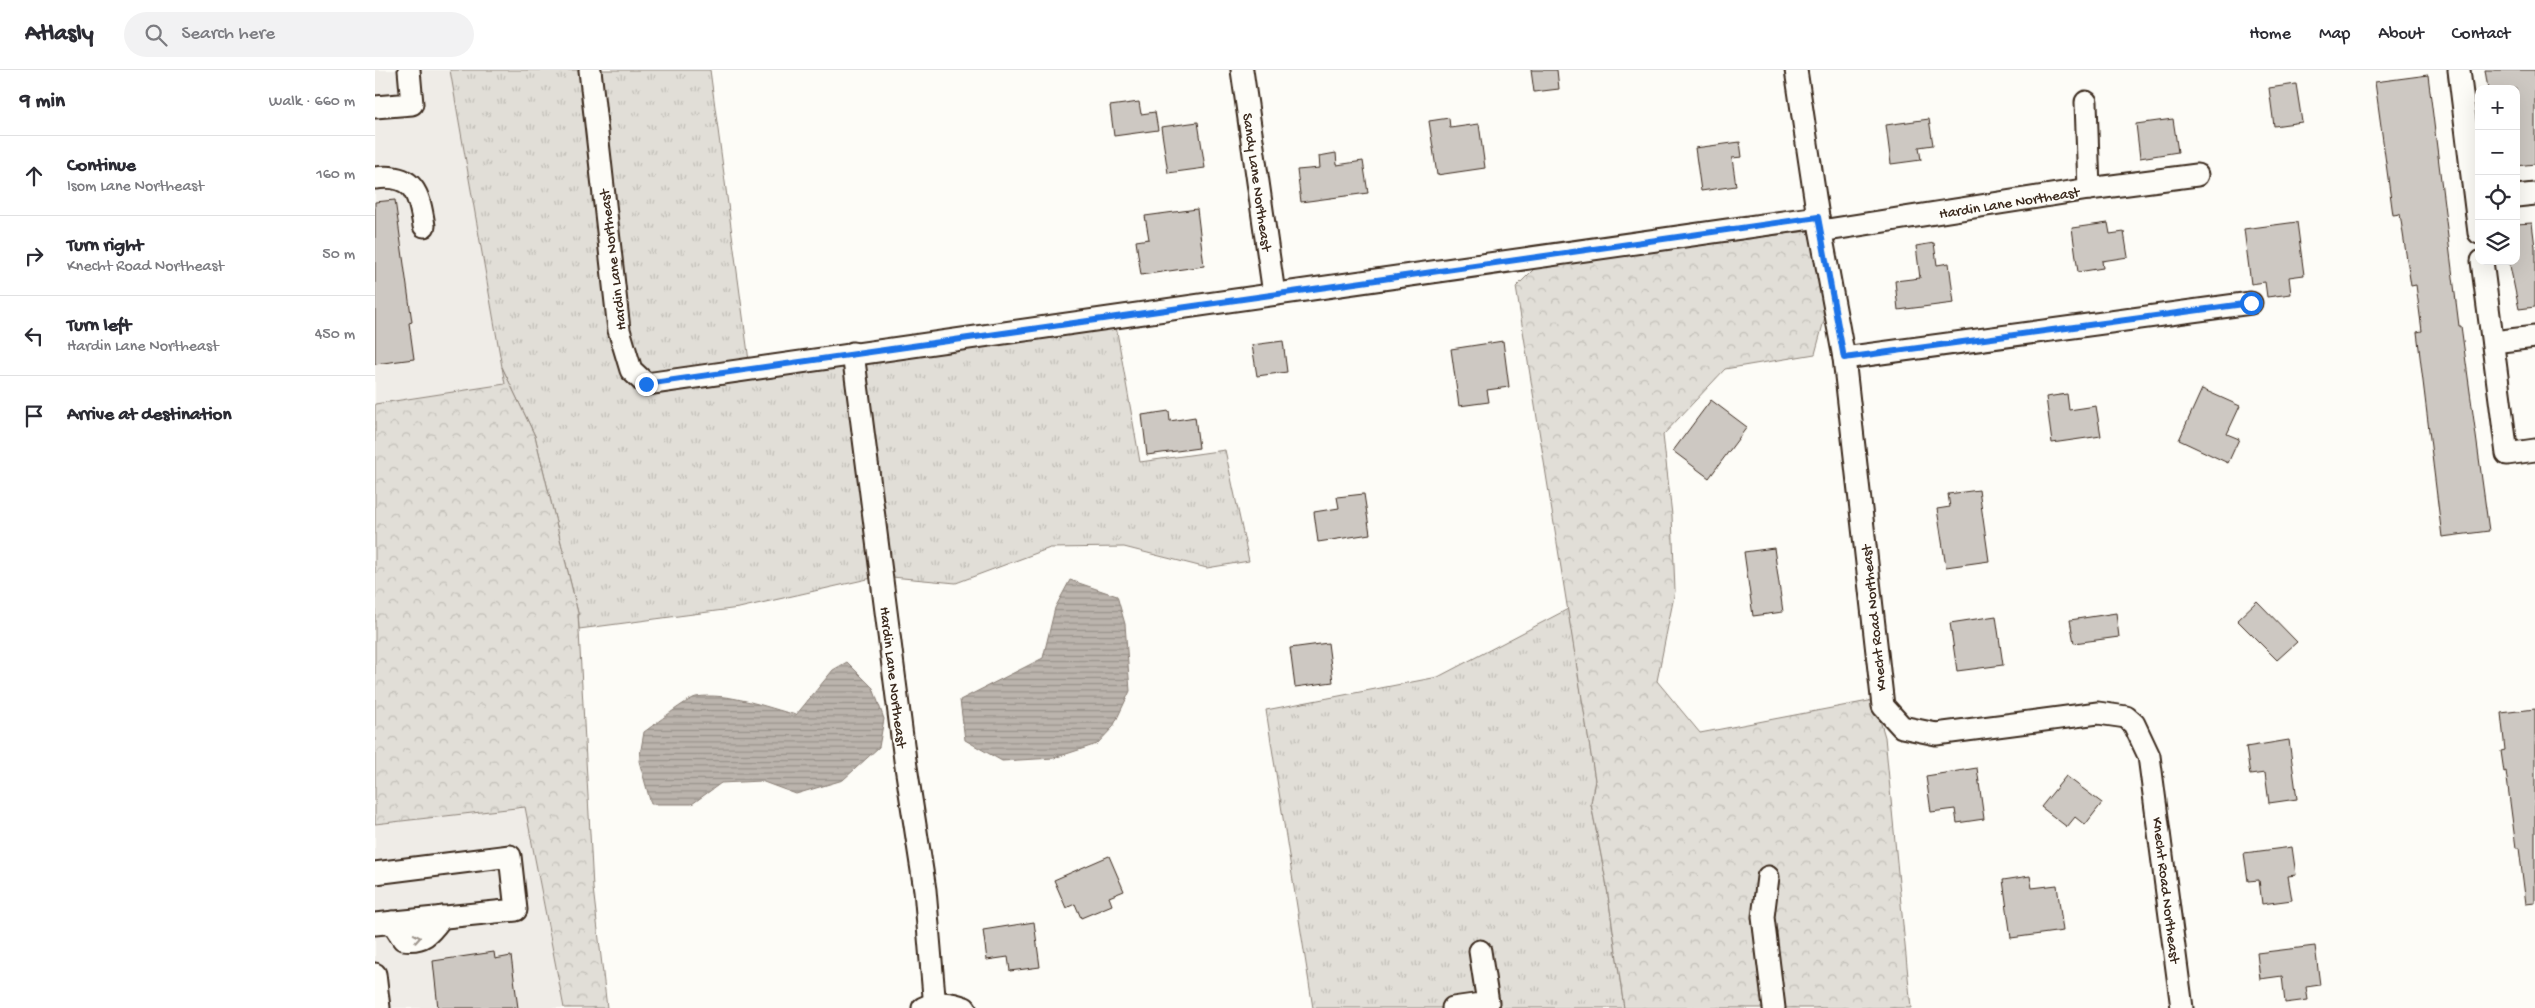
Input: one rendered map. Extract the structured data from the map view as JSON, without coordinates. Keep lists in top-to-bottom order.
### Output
{
  "streets": {
    "street": ["Sandy Lane Northeast", "Hardin Lane Northeast", "Knecht Road Northeast"]
  },
  "crossings": [
    ["Sandy Lane Northeast", "Hardin Lane Northeast"],
    ["Hardin Lane Northeast", "Knecht Road Northeast"]
  ],
  "page": {
    "header": "Atlasly",
    "search": "Search here",
    "nav": [
      "Home",
      "Map",
      "About",
      "Contact"
    ],
    "heading": ["9 min", "Walk · 660 m"],
    "map_buttons": ["+", "−"],
    "list": [
      ["Continue", "Isom Lane Northeast", "160 m"],
      ["Turn right", "Knecht Road Northeast", "50 m"],
      ["Turn left", "Hardin Lane Northeast", "450 m"],
      "Arrive at destination"
    ]
  }
}
